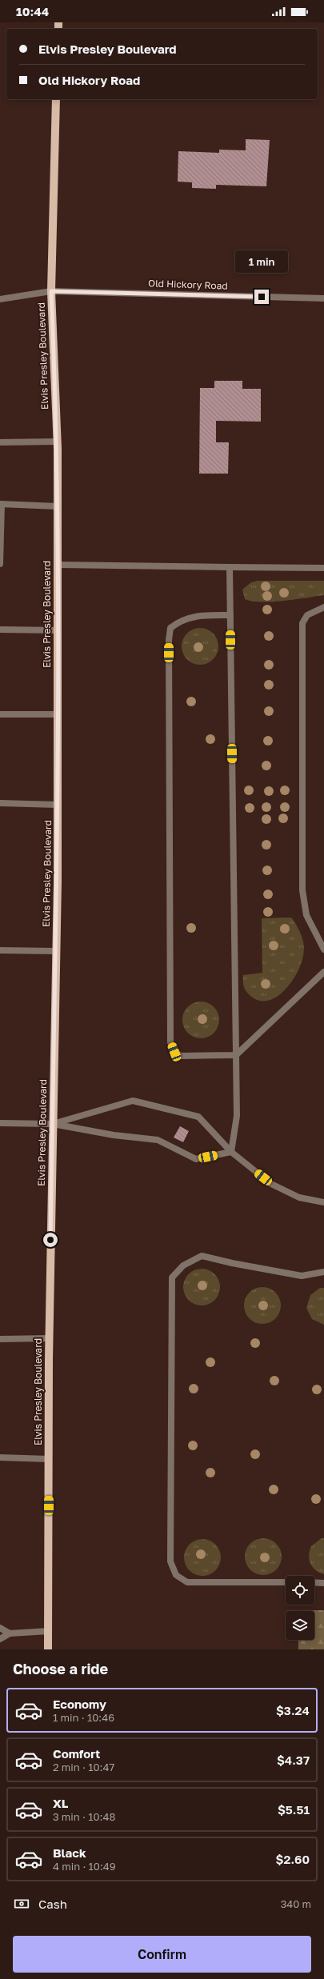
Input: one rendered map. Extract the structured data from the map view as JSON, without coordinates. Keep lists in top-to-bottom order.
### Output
{
  "streets": {
    "main road": ["Elvis Presley Boulevard"],
    "street": ["Old Hickory Road"]
  },
  "crossings": [
    ["Old Hickory Road", "Elvis Presley Boulevard"]
  ],
  "page": {
    "status": "10:44",
    "banner": ["Elvis Presley Boulevard", "Old Hickory Road"],
    "bubble": "1 min",
    "heading": "Choose a ride",
    "list": [
      {
        "name": "Economy",
        "note": "1 min · 10:46",
        "value": "$3.24"
      },
      {
        "name": "Comfort",
        "note": "2 min · 10:47",
        "value": "$4.37"
      },
      {
        "name": "XL",
        "note": "3 min · 10:48",
        "value": "$5.51"
      },
      {
        "name": "Black",
        "note": "4 min · 10:49",
        "value": "$2.60"
      }
    ],
    "pay": ["Cash", "340 m"],
    "buttons": "Confirm"
  }
}
